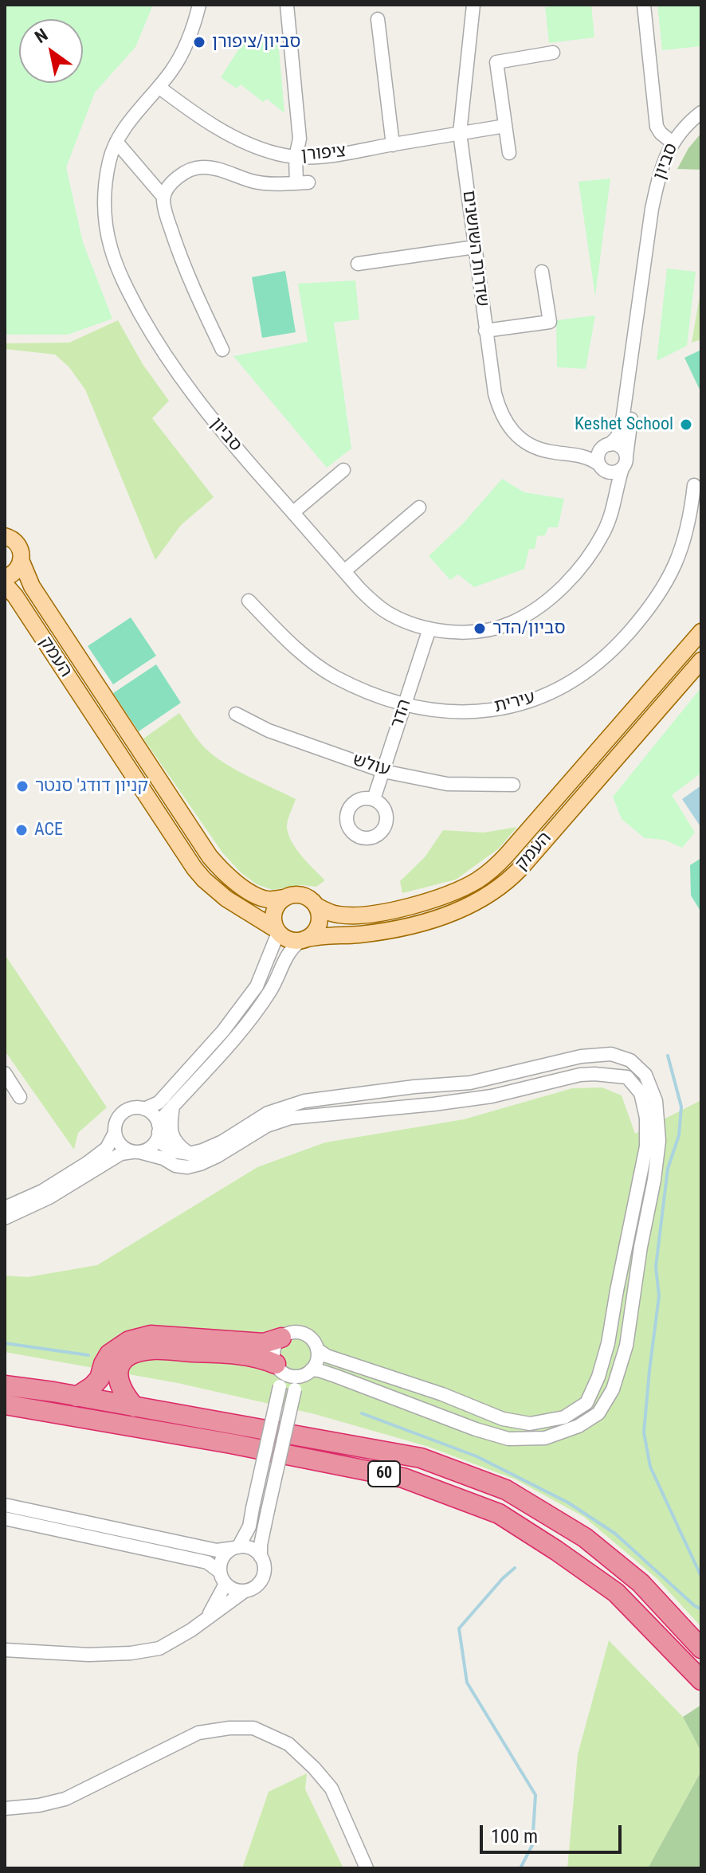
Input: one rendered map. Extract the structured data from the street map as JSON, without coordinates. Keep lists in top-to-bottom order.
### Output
{
  "streets": {
    "highway": ["60"],
    "main road": ["העמק"],
    "street": [
      "ציפורן",
      "סביון",
      "שדרות השושנים",
      "עירית",
      "הדר",
      "עולש"
    ]
  },
  "crossings": [
    ["ציפורן", "סביון"],
    ["ציפורן", "שדרות השושנים"],
    ["סביון", "שדרות השושנים"],
    ["סביון", "הדר"],
    ["עירית", "הדר"],
    ["הדר", "עולש"]
  ],
  "places": [
    "סביון/ציפורן",
    "Keshet School",
    "סביון/הדר",
    "קניון דודג' סנטר",
    "ACE"
  ],
  "scale_bar": "100 m",
  "north": "top left"
}
